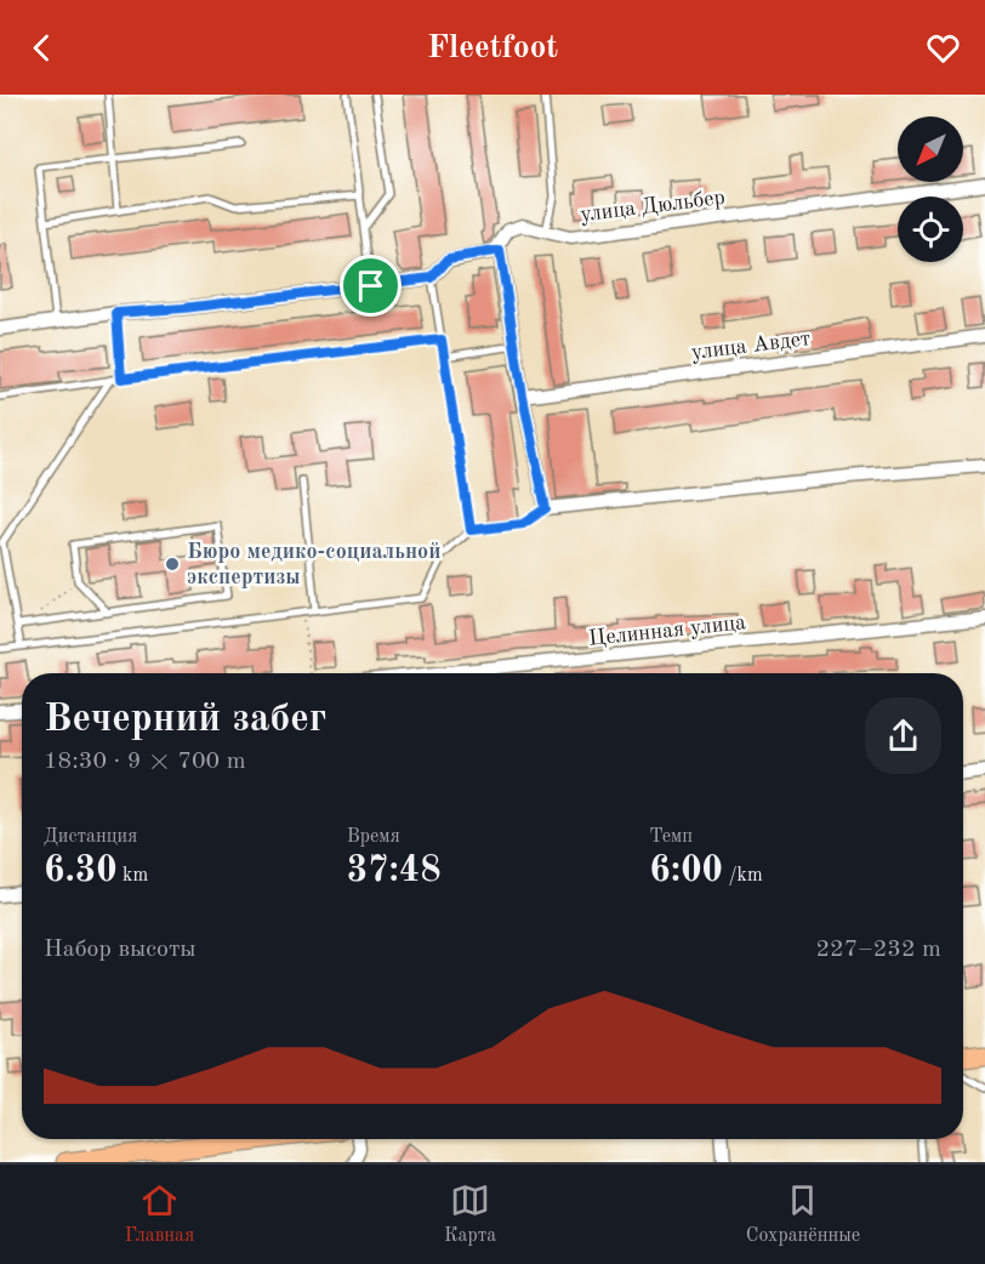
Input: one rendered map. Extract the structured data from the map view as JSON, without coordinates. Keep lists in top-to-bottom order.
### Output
{
  "streets": {
    "street": ["улица Дюльбер", "улица Авдет", "Целинная улица"]
  },
  "places": ["Бюро медико-социальной экспертизы"],
  "north": "bottom left",
  "page": {
    "header": "Fleetfoot",
    "heading": ["Вечерний забег", "18:30 · 9 × 700 m"],
    "stats": [
      ["Дистанция", "6.30 km"],
      ["Время", "37:48"],
      ["Темп", "6:00 /km"]
    ],
    "chart": ["Набор высоты", "227–232 m"],
    "tabs": ["Главная", "Карта", "Сохранённые"]
  }
}
